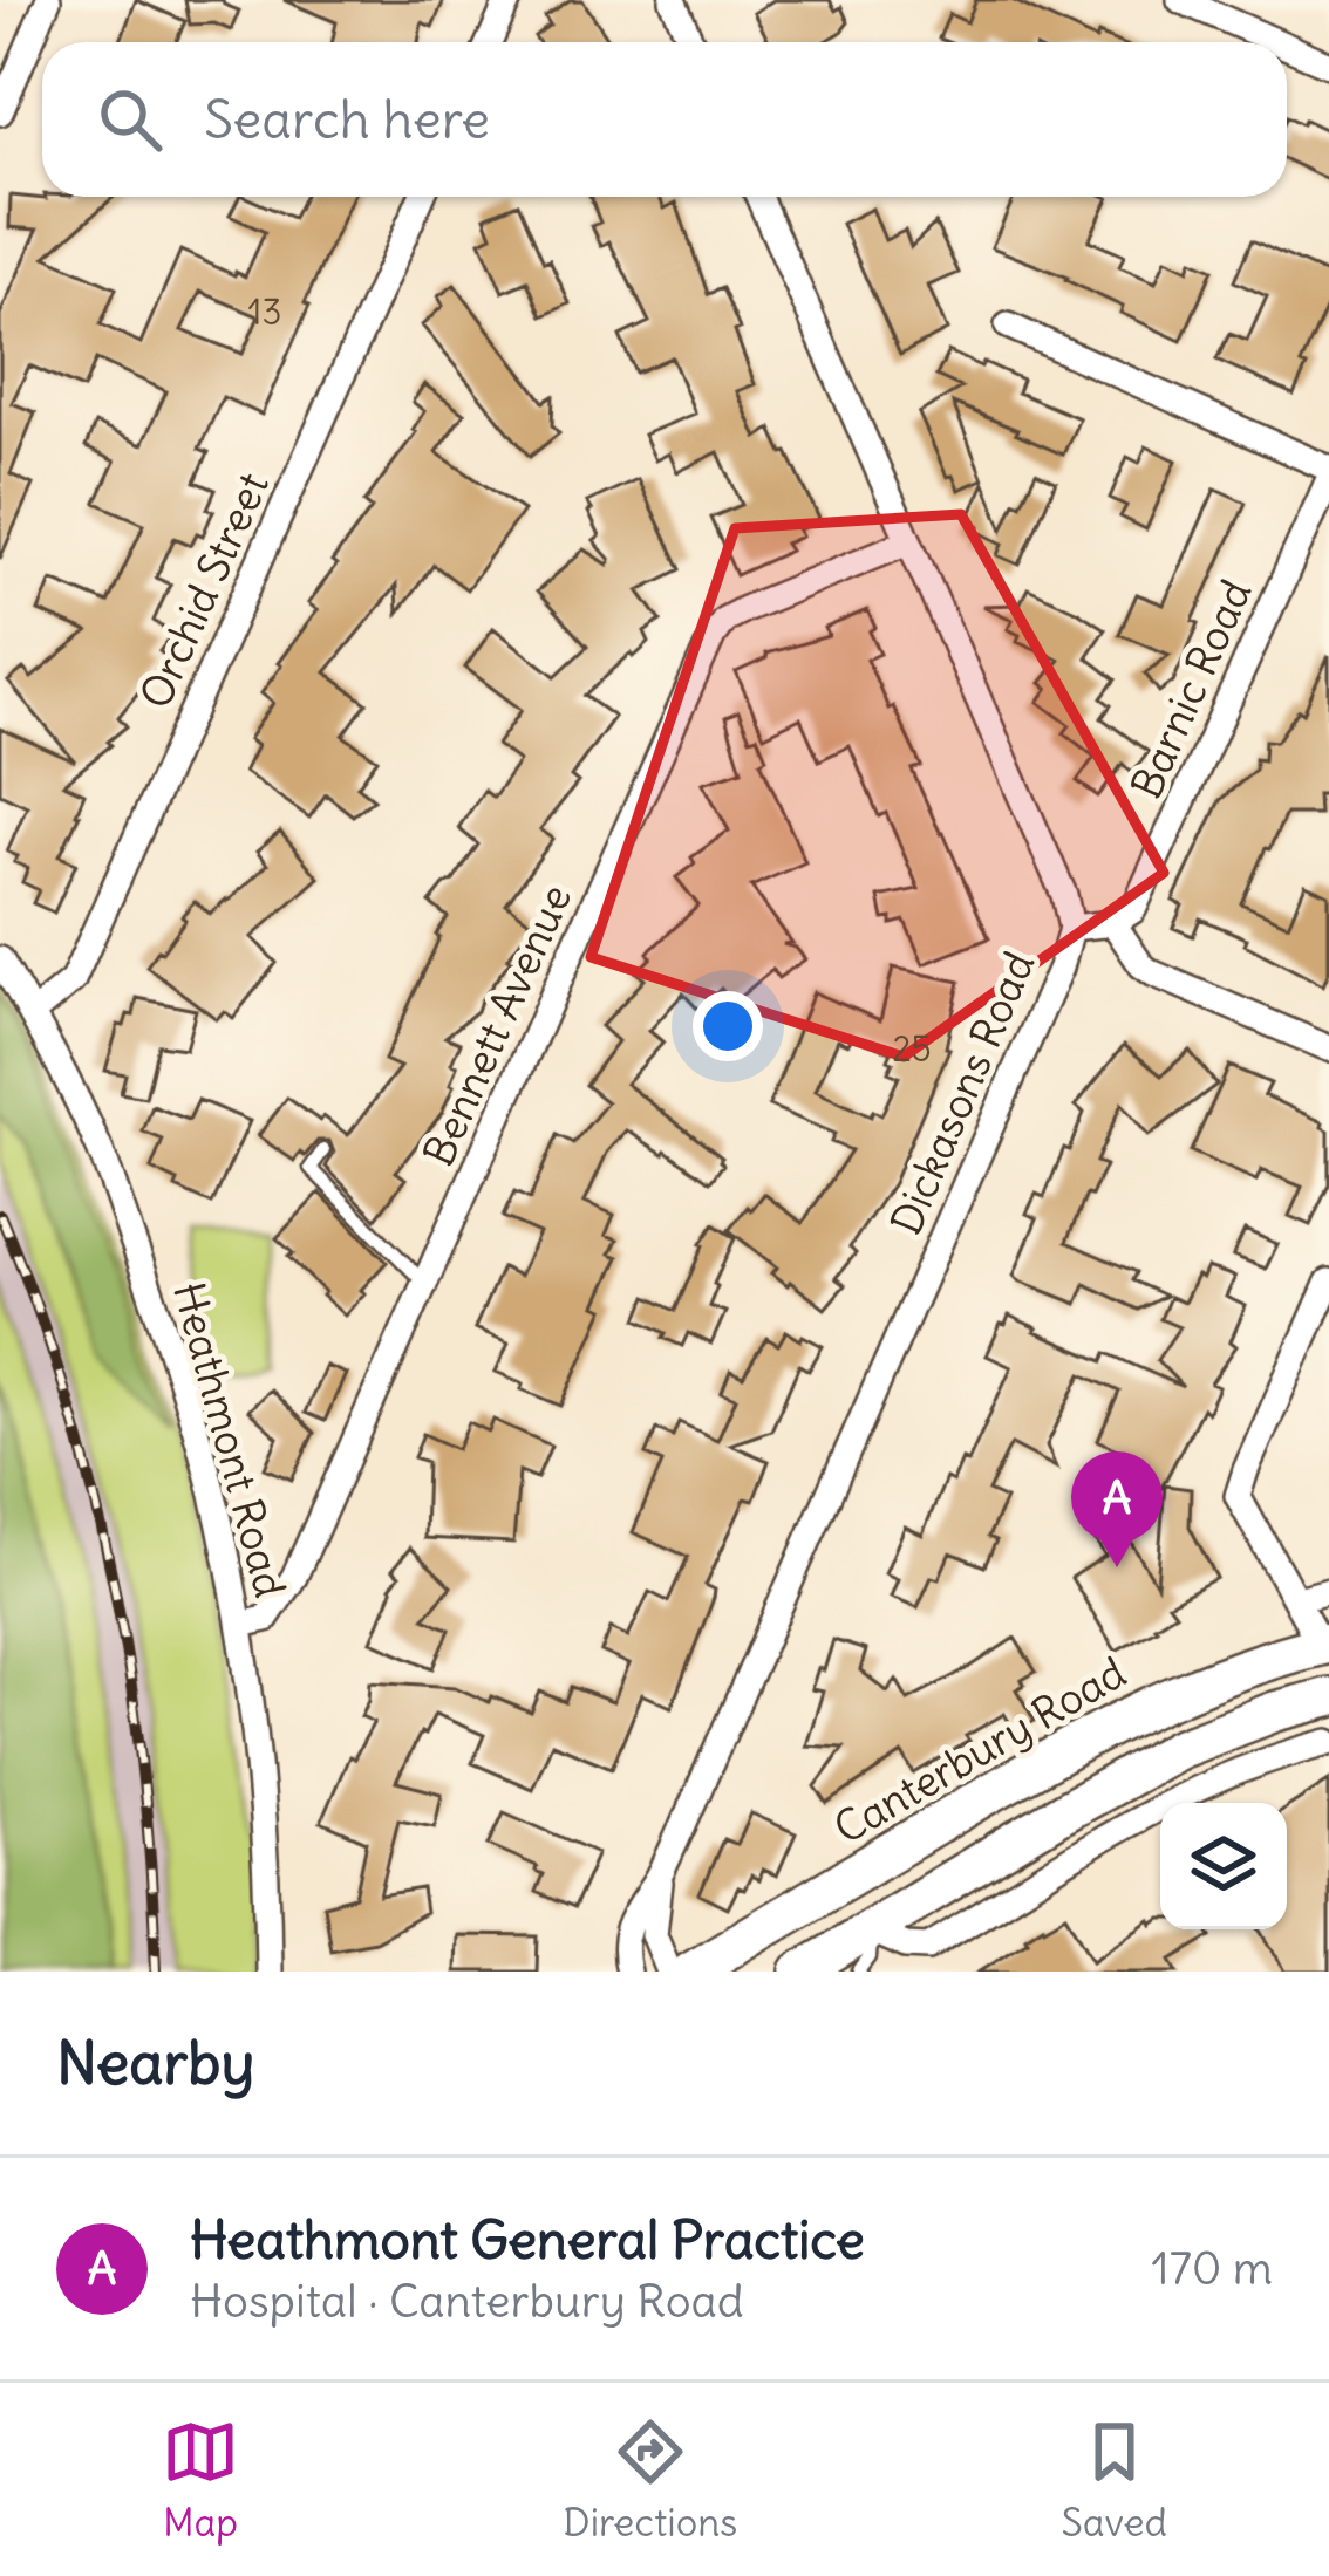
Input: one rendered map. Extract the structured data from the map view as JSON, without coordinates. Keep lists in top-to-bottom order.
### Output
{
  "streets": {
    "main road": ["Canterbury Road"],
    "street": [
      "Orchid Street",
      "Barnic Road",
      "Bennett Avenue",
      "Dickasons Road",
      "Heathmont Road"
    ]
  },
  "crossings": [
    ["Orchid Street", "Heathmont Road"],
    ["Bennett Avenue", "Dickasons Road"],
    ["Bennett Avenue", "Heathmont Road"]
  ],
  "house_numbers": ["13", "25"],
  "page": {
    "search": "Search here",
    "pins": "A",
    "heading": "Nearby",
    "list": [
      {
        "mark": "A",
        "name": "Heathmont General Practice",
        "note": "Hospital · Canterbury Road",
        "value": "170 m"
      }
    ],
    "nav": ["Map", "Directions", "Saved"]
  }
}
